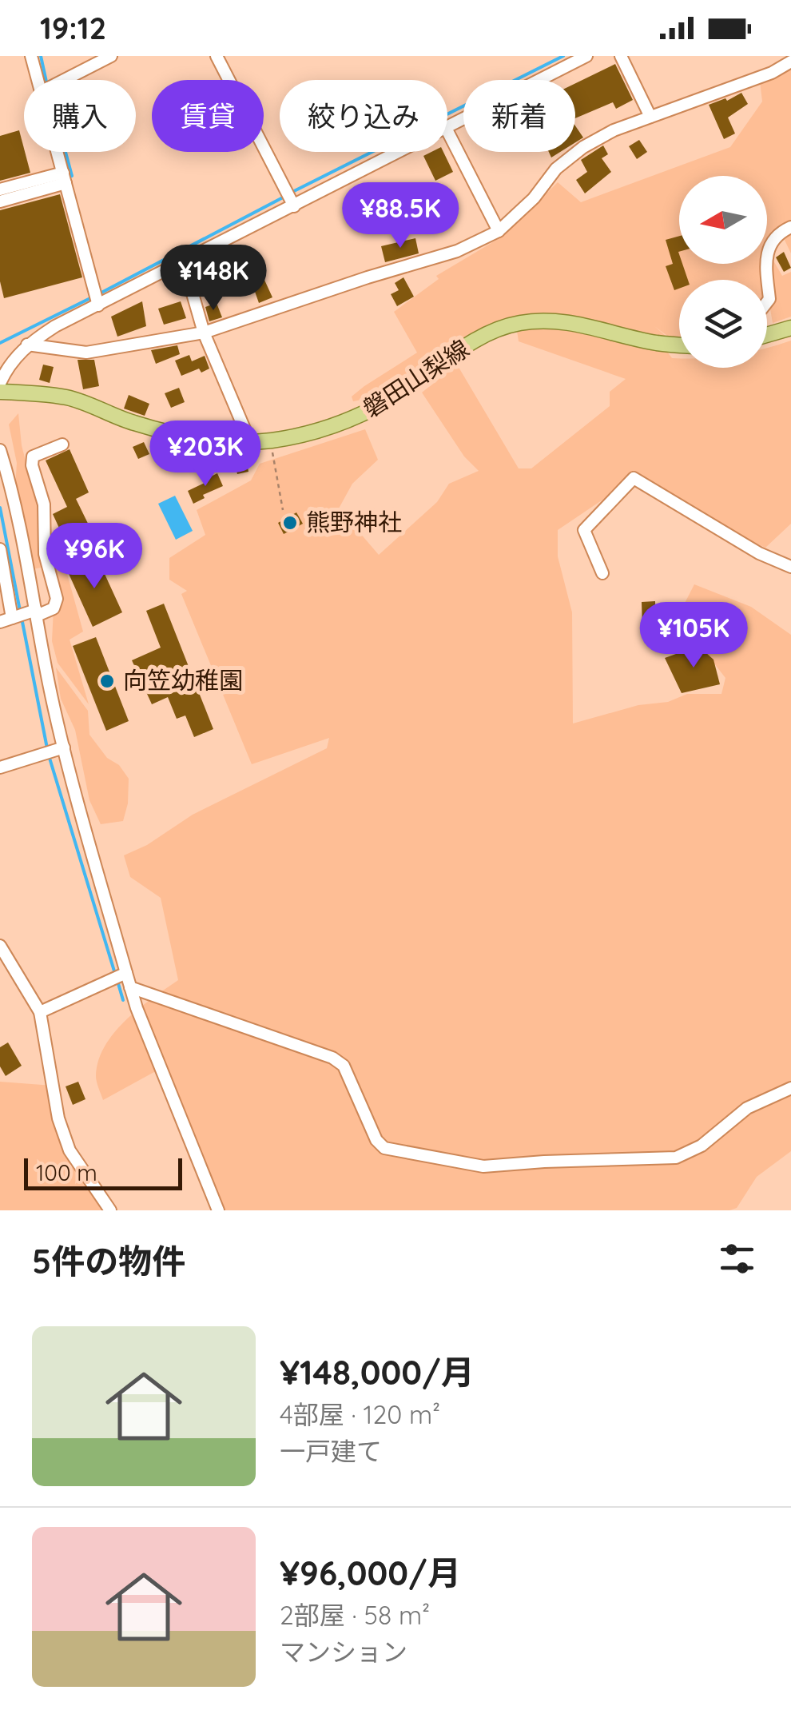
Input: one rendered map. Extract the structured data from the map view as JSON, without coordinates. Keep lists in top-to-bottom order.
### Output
{
  "streets": {
    "main road": ["磐田山梨線"]
  },
  "places": ["熊野神社", "向笠幼稚園"],
  "scale_bar": "100 m",
  "north": "left",
  "page": {
    "status": "19:12",
    "chip": [
      "購入",
      "賃貸",
      "絞り込み",
      "新着"
    ],
    "price": [
      "¥88.5K",
      "¥148K",
      "¥203K",
      "¥96K",
      "¥105K"
    ],
    "scale": "100 m",
    "heading": "5件の物件",
    "list": [
      {
        "name": "¥148,000/月",
        "note": "4部屋 · 120 m² · 一戸建て"
      },
      {
        "name": "¥96,000/月",
        "note": "2部屋 · 58 m² · マンション"
      }
    ]
  }
}
